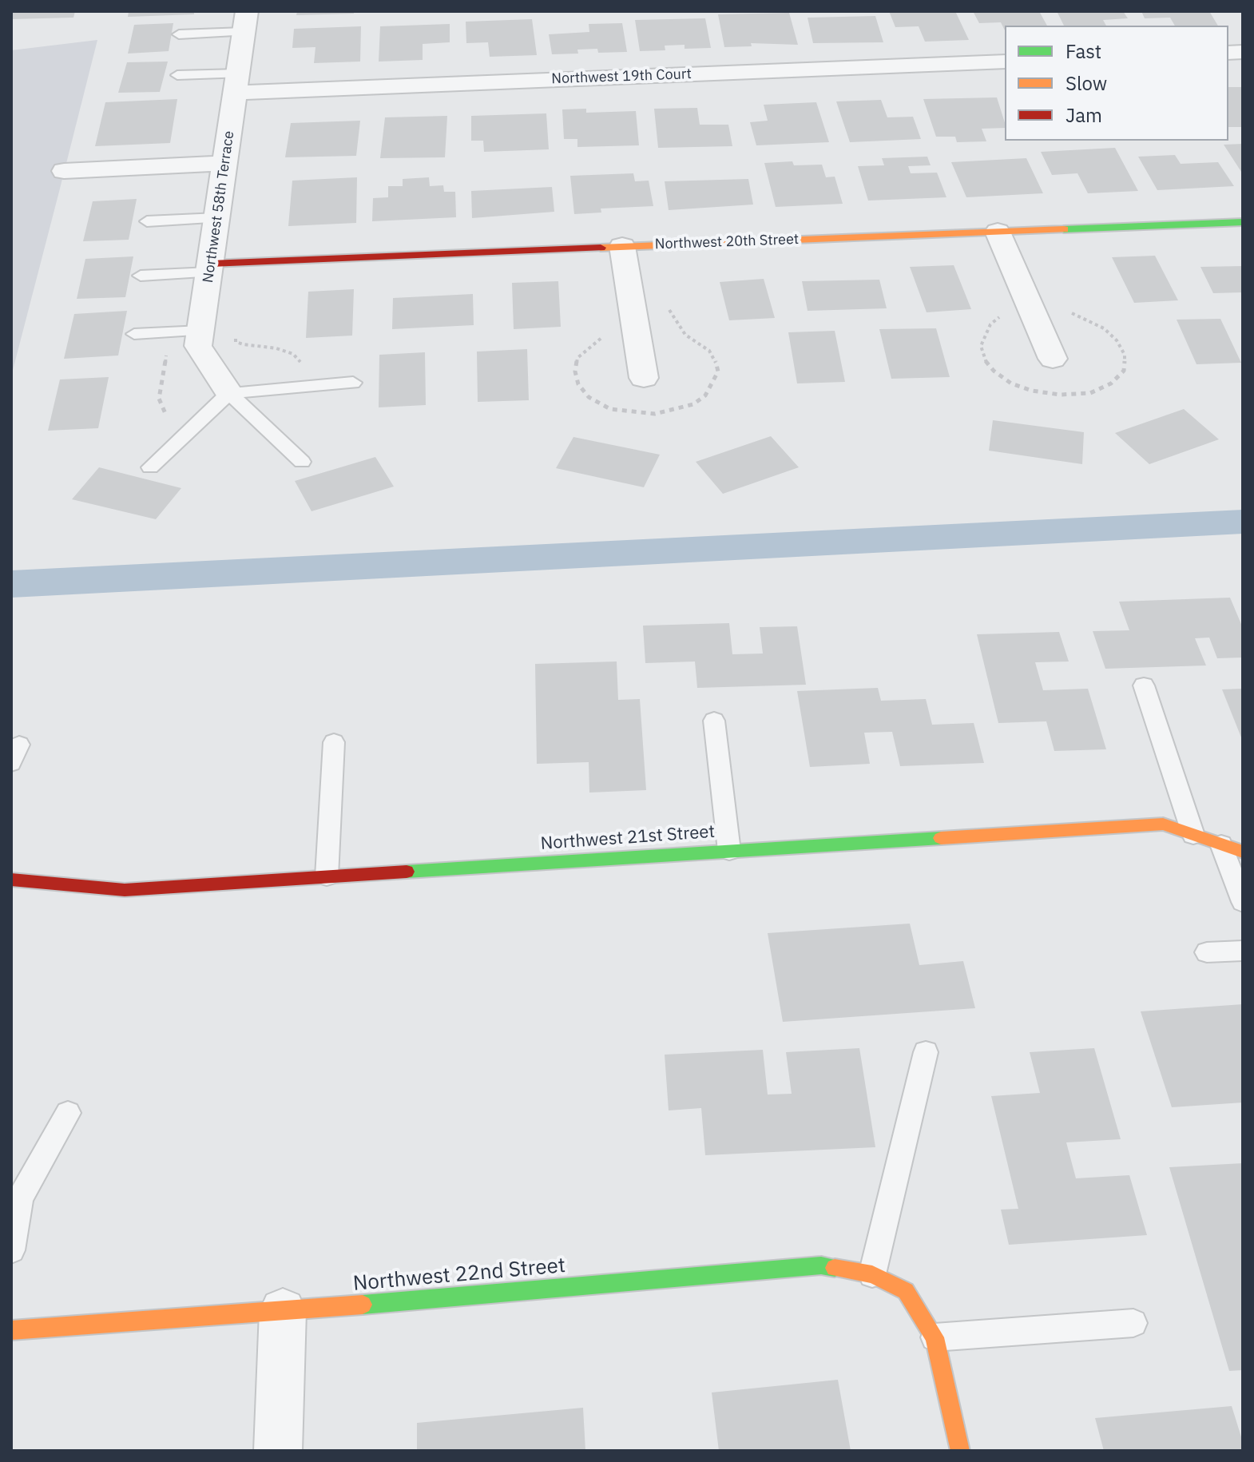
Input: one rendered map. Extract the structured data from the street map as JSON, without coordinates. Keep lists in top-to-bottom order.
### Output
{
  "streets": {
    "street": [
      "Northwest 19th Court",
      "Northwest 58th Terrace",
      "Northwest 20th Street",
      "Northwest 21st Street",
      "Northwest 22nd Street"
    ]
  },
  "crossings": [
    ["Northwest 19th Court", "Northwest 58th Terrace"],
    ["Northwest 58th Terrace", "Northwest 20th Street"]
  ],
  "legend": ["Fast", "Slow", "Jam"]
}
